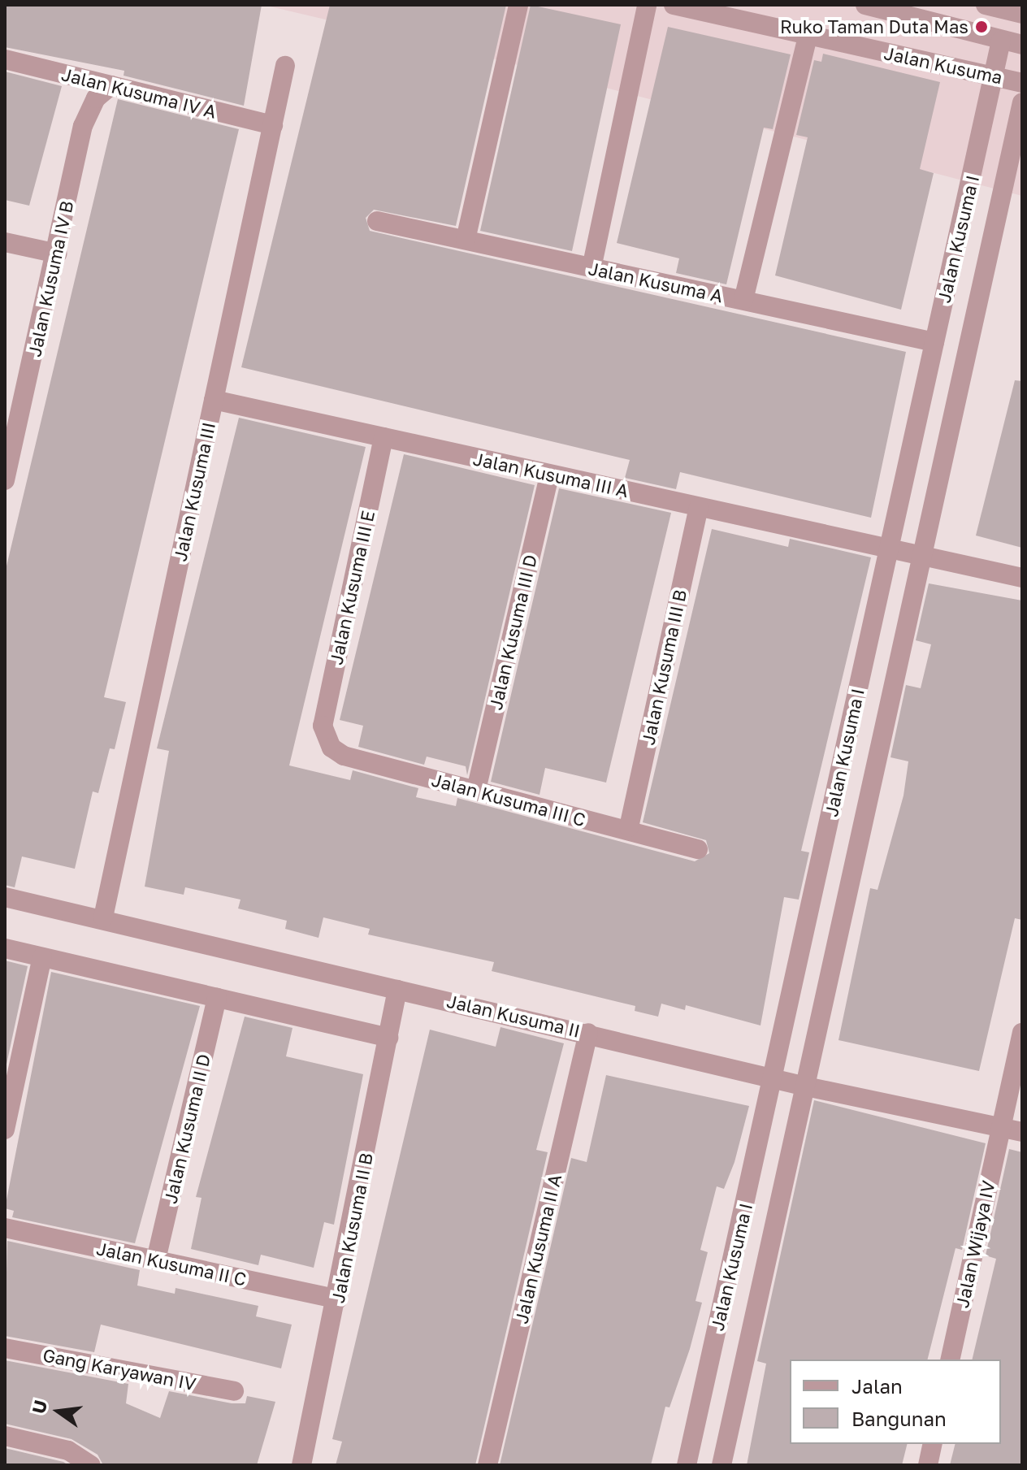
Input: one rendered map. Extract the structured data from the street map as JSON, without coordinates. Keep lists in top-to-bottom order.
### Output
{
  "streets": {
    "street": [
      "Jalan Kusuma",
      "Jalan Kusuma IV A",
      "Jalan Kusuma I",
      "Jalan Kusuma IV B",
      "Jalan Kusuma A",
      "Jalan Kusuma III A",
      "Jalan Kusuma III",
      "Jalan Kusuma III E",
      "Jalan Kusuma III D",
      "Jalan Kusuma III B",
      "Jalan Kusuma III C",
      "Jalan Kusuma II",
      "Jalan Kusuma II D",
      "Jalan Kusuma II B",
      "Jalan Wijaya IV",
      "Jalan Kusuma II A",
      "Jalan Kusuma II C",
      "Gang Karyawan IV"
    ]
  },
  "crossings": [
    ["Jalan Kusuma", "Jalan Kusuma I"],
    ["Jalan Kusuma IV A", "Jalan Kusuma IV B"],
    ["Jalan Kusuma IV A", "Jalan Kusuma III"],
    ["Jalan Kusuma I", "Jalan Kusuma A"],
    ["Jalan Kusuma I", "Jalan Kusuma III A"],
    ["Jalan Kusuma I", "Jalan Kusuma II"],
    ["Jalan Kusuma III A", "Jalan Kusuma III"],
    ["Jalan Kusuma III A", "Jalan Kusuma III E"],
    ["Jalan Kusuma III A", "Jalan Kusuma III D"],
    ["Jalan Kusuma III A", "Jalan Kusuma III B"],
    ["Jalan Kusuma III", "Jalan Kusuma II"],
    ["Jalan Kusuma III E", "Jalan Kusuma III C"],
    ["Jalan Kusuma III D", "Jalan Kusuma III C"],
    ["Jalan Kusuma III B", "Jalan Kusuma III C"],
    ["Jalan Kusuma II", "Jalan Kusuma II B"],
    ["Jalan Kusuma II", "Jalan Wijaya IV"],
    ["Jalan Kusuma II", "Jalan Kusuma II A"],
    ["Jalan Kusuma II D", "Jalan Kusuma II C"],
    ["Jalan Kusuma II B", "Jalan Kusuma II C"]
  ],
  "places": ["Ruko Taman Duta Mas"],
  "legend": ["Jalan", "Bangunan"],
  "north": "left"
}
